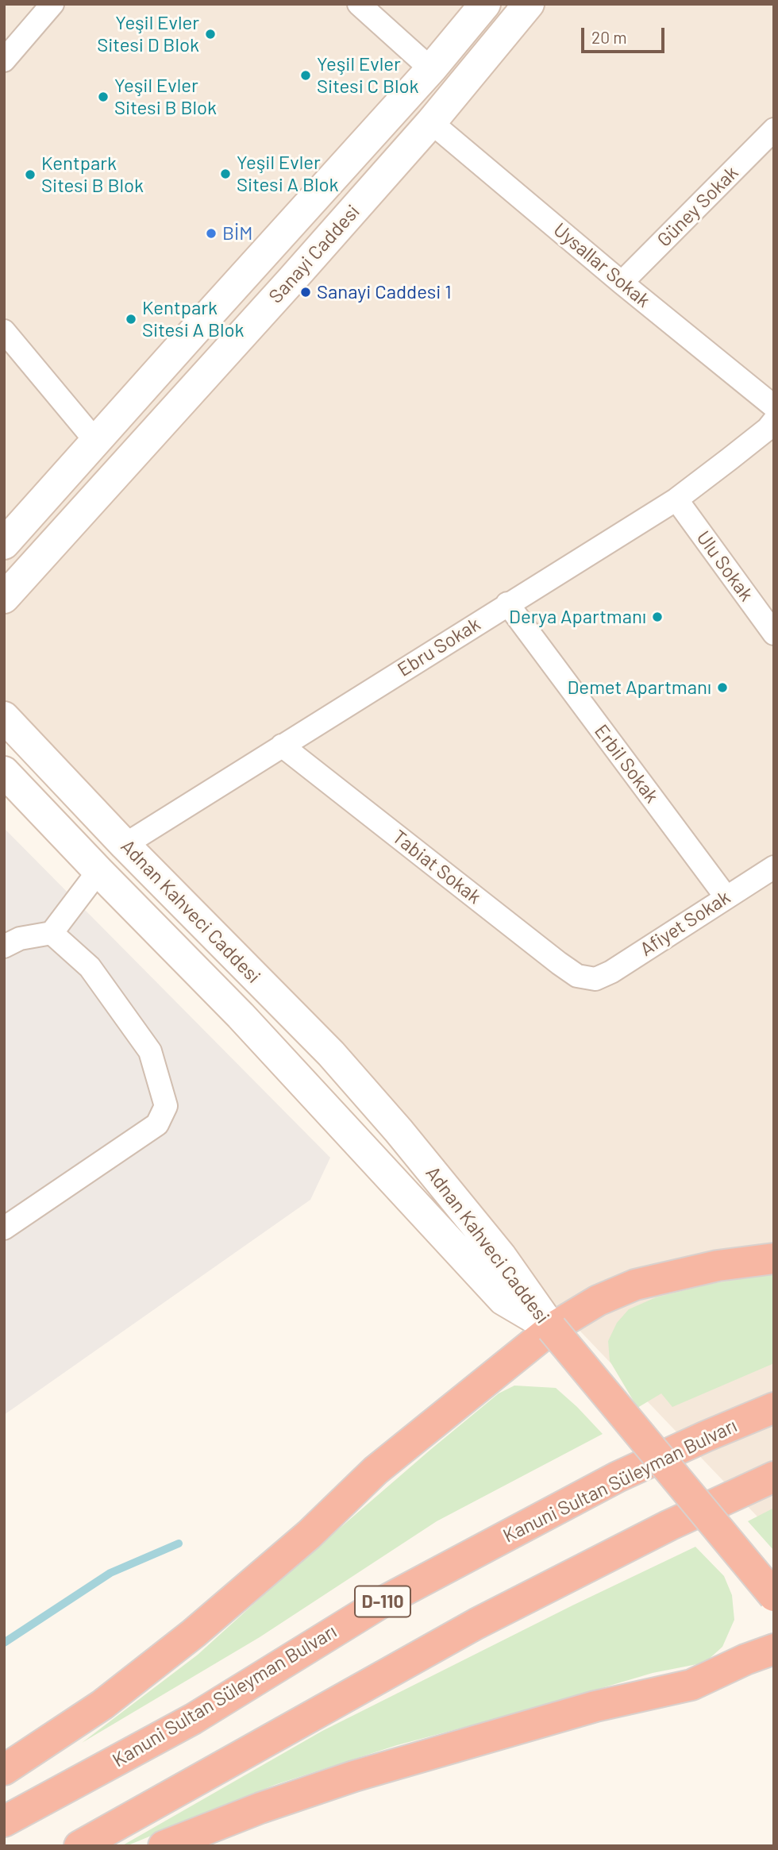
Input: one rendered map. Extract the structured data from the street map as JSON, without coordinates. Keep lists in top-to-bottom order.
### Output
{
  "streets": {
    "highway": ["Kanuni Sultan Süleyman Bulvarı", "D-110"],
    "main road": ["Sanayi Caddesi", "Adnan Kahveci Caddesi"],
    "street": [
      "Güney Sokak",
      "Uysallar Sokak",
      "Ulu Sokak",
      "Ebru Sokak",
      "Erbil Sokak",
      "Tabiat Sokak",
      "Afiyet Sokak"
    ]
  },
  "crossings": [
    ["Güney Sokak", "Uysallar Sokak"],
    ["Sanayi Caddesi", "Uysallar Sokak"],
    ["Ulu Sokak", "Ebru Sokak"],
    ["Ebru Sokak", "Erbil Sokak"],
    ["Ebru Sokak", "Tabiat Sokak"],
    ["Ebru Sokak", "Adnan Kahveci Caddesi"],
    ["Erbil Sokak", "Afiyet Sokak"],
    ["Tabiat Sokak", "Afiyet Sokak"]
  ],
  "places": [
    "Yeşil Evler Sitesi D Blok",
    "Yeşil Evler Sitesi C Blok",
    "Yeşil Evler Sitesi B Blok",
    "Yeşil Evler Sitesi A Blok",
    "Kentpark Sitesi B Blok",
    "BİM",
    "Sanayi Caddesi 1",
    "Kentpark Sitesi A Blok",
    "Derya Apartmanı",
    "Demet Apartmanı"
  ],
  "scale_bar": "20 m"
}
